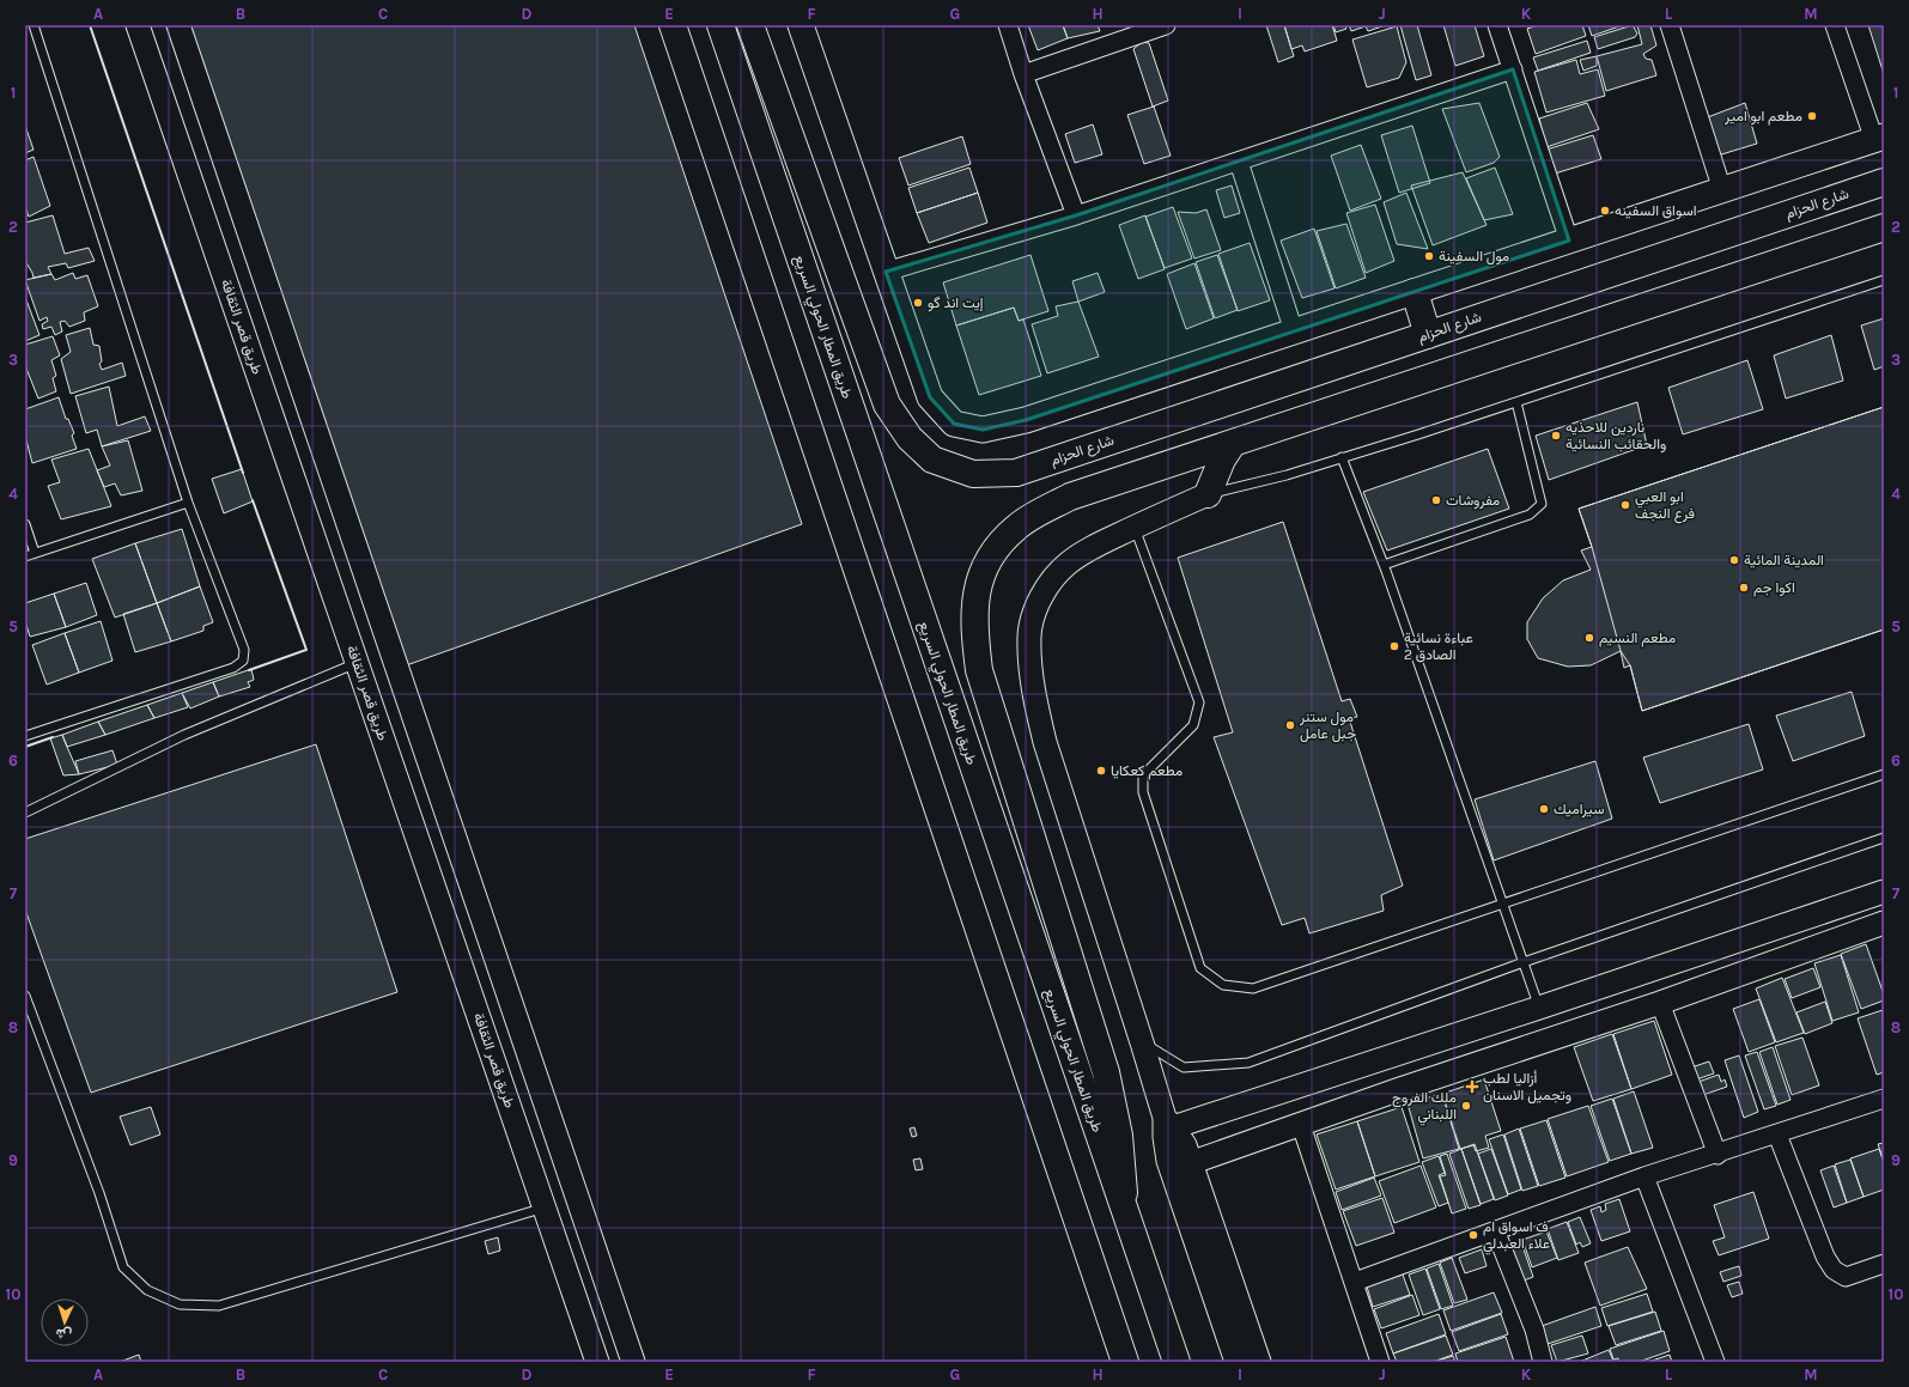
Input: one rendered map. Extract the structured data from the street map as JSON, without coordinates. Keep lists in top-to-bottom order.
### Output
{
  "streets": {
    "main road": ["شارع الحزام", "طريق المطار الحولي السريع"],
    "street": ["طريق قصر الثقافة"]
  },
  "places": {
    "other": [
      "مطعم ابو امير",
      "اسواق السفينه",
      "مول السفينة",
      "إيت اند گو",
      "ناردين للاحذيه والحقائب النسائية",
      "مفروشات",
      "ابو العبي فرع النجف",
      "المدينة المائية",
      "اكوا جم",
      "مطعم النسيم",
      "عباءة نسائية الصادق 2",
      "مول ستنر جبل عامل",
      "مطعم كعكايا",
      "سيراميك",
      "ملك الفروج اللبناني",
      "ف اسواق ام علاء العبدلي"
    ],
    "health": ["أزاليا لطب وتجميل الاسنان"]
  },
  "north": "bottom",
  "grid": {
    "columns": [
      "A",
      "B",
      "C",
      "D",
      "E",
      "F",
      "G",
      "H",
      "I",
      "J",
      "K",
      "L",
      "M"
    ],
    "rows": [
      "1",
      "2",
      "3",
      "4",
      "5",
      "6",
      "7",
      "8",
      "9",
      "10"
    ]
  }
}
